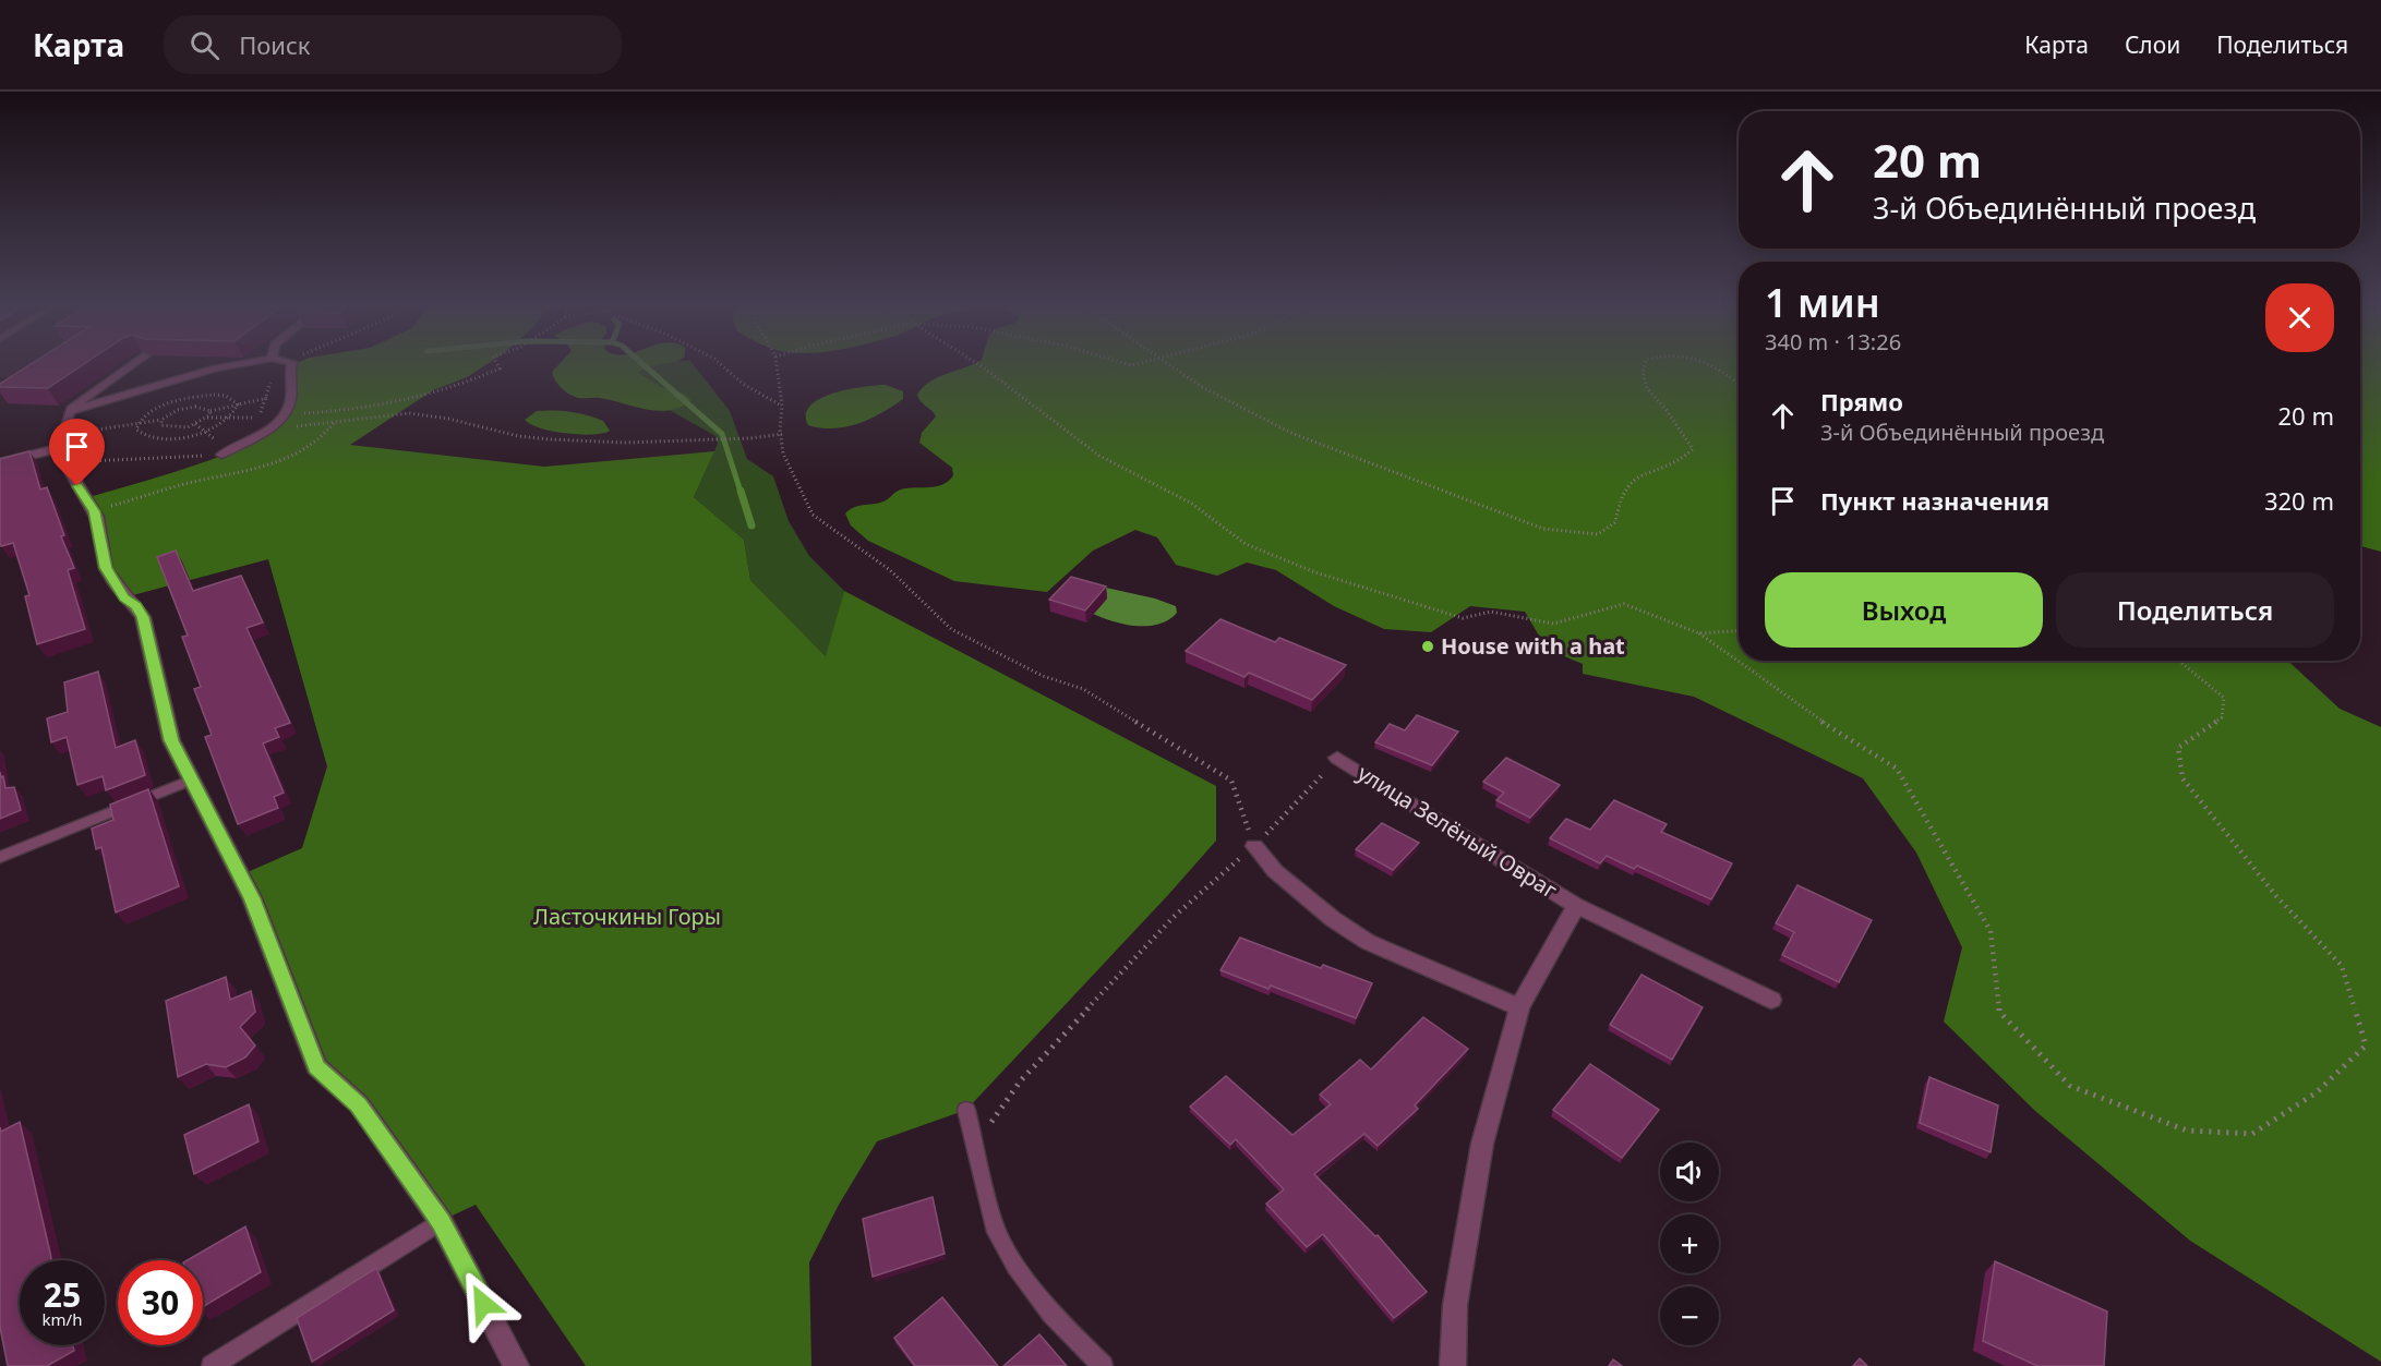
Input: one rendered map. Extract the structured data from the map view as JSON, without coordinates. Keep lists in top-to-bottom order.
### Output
{
  "streets": {
    "street": ["улица Зелёный Овраг"]
  },
  "parks": ["Ласточкины Горы"],
  "places": ["House with a hat"],
  "page": {
    "header": "Карта",
    "search": "Поиск",
    "nav": ["Карта", "Слои", "Поделиться"],
    "turn": ["20 m", "3-й Объединённый проезд"],
    "heading": ["1 мин", "340 m · 13:26"],
    "list": [
      {
        "name": "Прямо",
        "note": "3-й Объединённый проезд",
        "value": "20 m"
      },
      {
        "name": "Пункт назначения",
        "value": "320 m"
      }
    ],
    "buttons": ["Выход", "Поделиться"],
    "map_buttons": ["+", "−"],
    "speed": "25 km/h",
    "limit": "30"
  }
}
